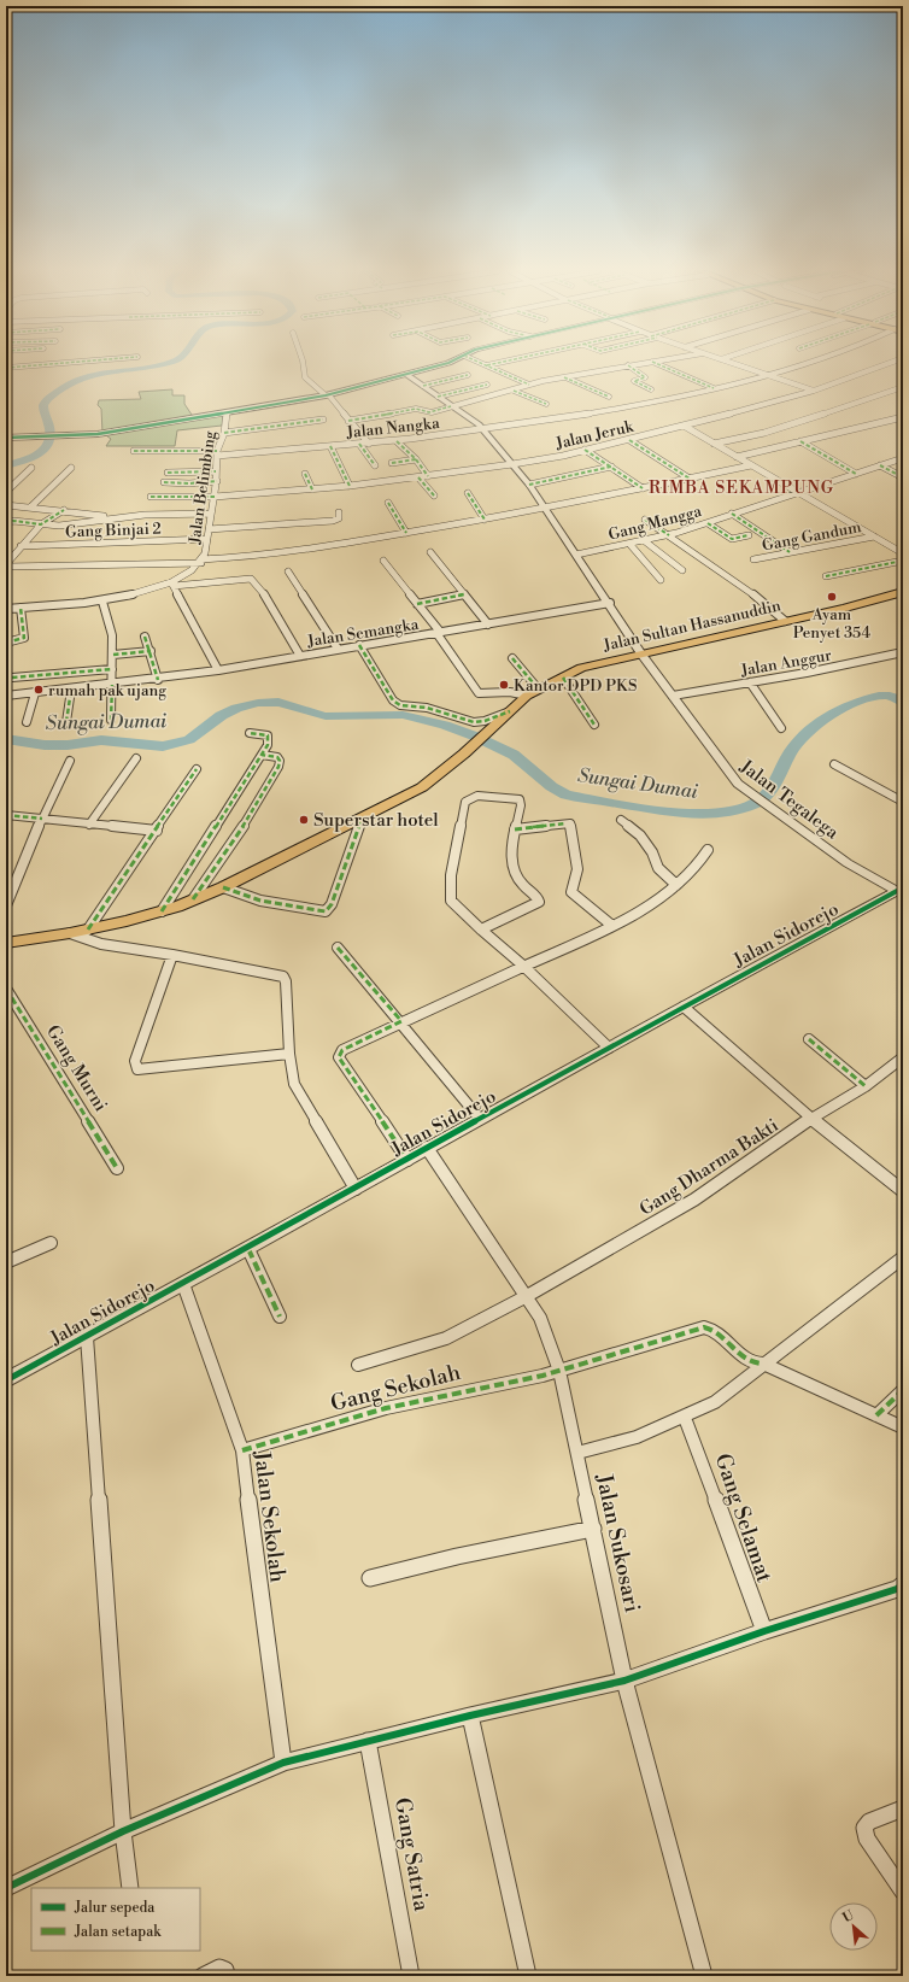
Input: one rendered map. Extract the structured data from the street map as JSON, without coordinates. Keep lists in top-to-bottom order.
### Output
{
  "streets": {
    "main road": ["Jalan Sultan Hassanuddin"],
    "street": [
      "Jalan Nangka",
      "Jalan Jeruk",
      "Jalan Belimbing",
      "Gang Mangga",
      "Gang Binjai 2",
      "Gang Gandum",
      "Jalan Semangka",
      "Jalan Anggur",
      "Jalan Tegalega",
      "Jalan Sidorejo",
      "Gang Murni",
      "Gang Dharma Bakti",
      "Gang Sekolah",
      "Jalan Sekolah",
      "Gang Selamat",
      "Jalan Sukosari",
      "Gang Satria"
    ]
  },
  "crossings": [
    ["Jalan Nangka", "Jalan Belimbing"],
    ["Jalan Nangka", "Jalan Tegalega"],
    ["Jalan Jeruk", "Jalan Belimbing"],
    ["Jalan Jeruk", "Jalan Tegalega"],
    ["Jalan Belimbing", "Gang Binjai 2"],
    ["Gang Mangga", "Jalan Tegalega"],
    ["Jalan Sultan Hassanuddin", "Jalan Tegalega"],
    ["Jalan Semangka", "Jalan Tegalega"],
    ["Jalan Anggur", "Jalan Tegalega"],
    ["Jalan Tegalega", "Jalan Sidorejo"],
    ["Jalan Sidorejo", "Jalan Sekolah"],
    ["Jalan Sidorejo", "Jalan Sukosari"],
    ["Gang Dharma Bakti", "Jalan Sukosari"],
    ["Gang Sekolah", "Jalan Sekolah"],
    ["Gang Sekolah", "Jalan Sukosari"]
  ],
  "districts": ["RIMBA SEKAMPUNG"],
  "water": ["Sungai Dumai"],
  "places": [
    "Ayam Penyet 354",
    "Kantor DPD PKS",
    "rumah pak ujang",
    "Superstar hotel"
  ],
  "legend": ["Jalur sepeda", "Jalan setapak"],
  "north": "top left"
}
